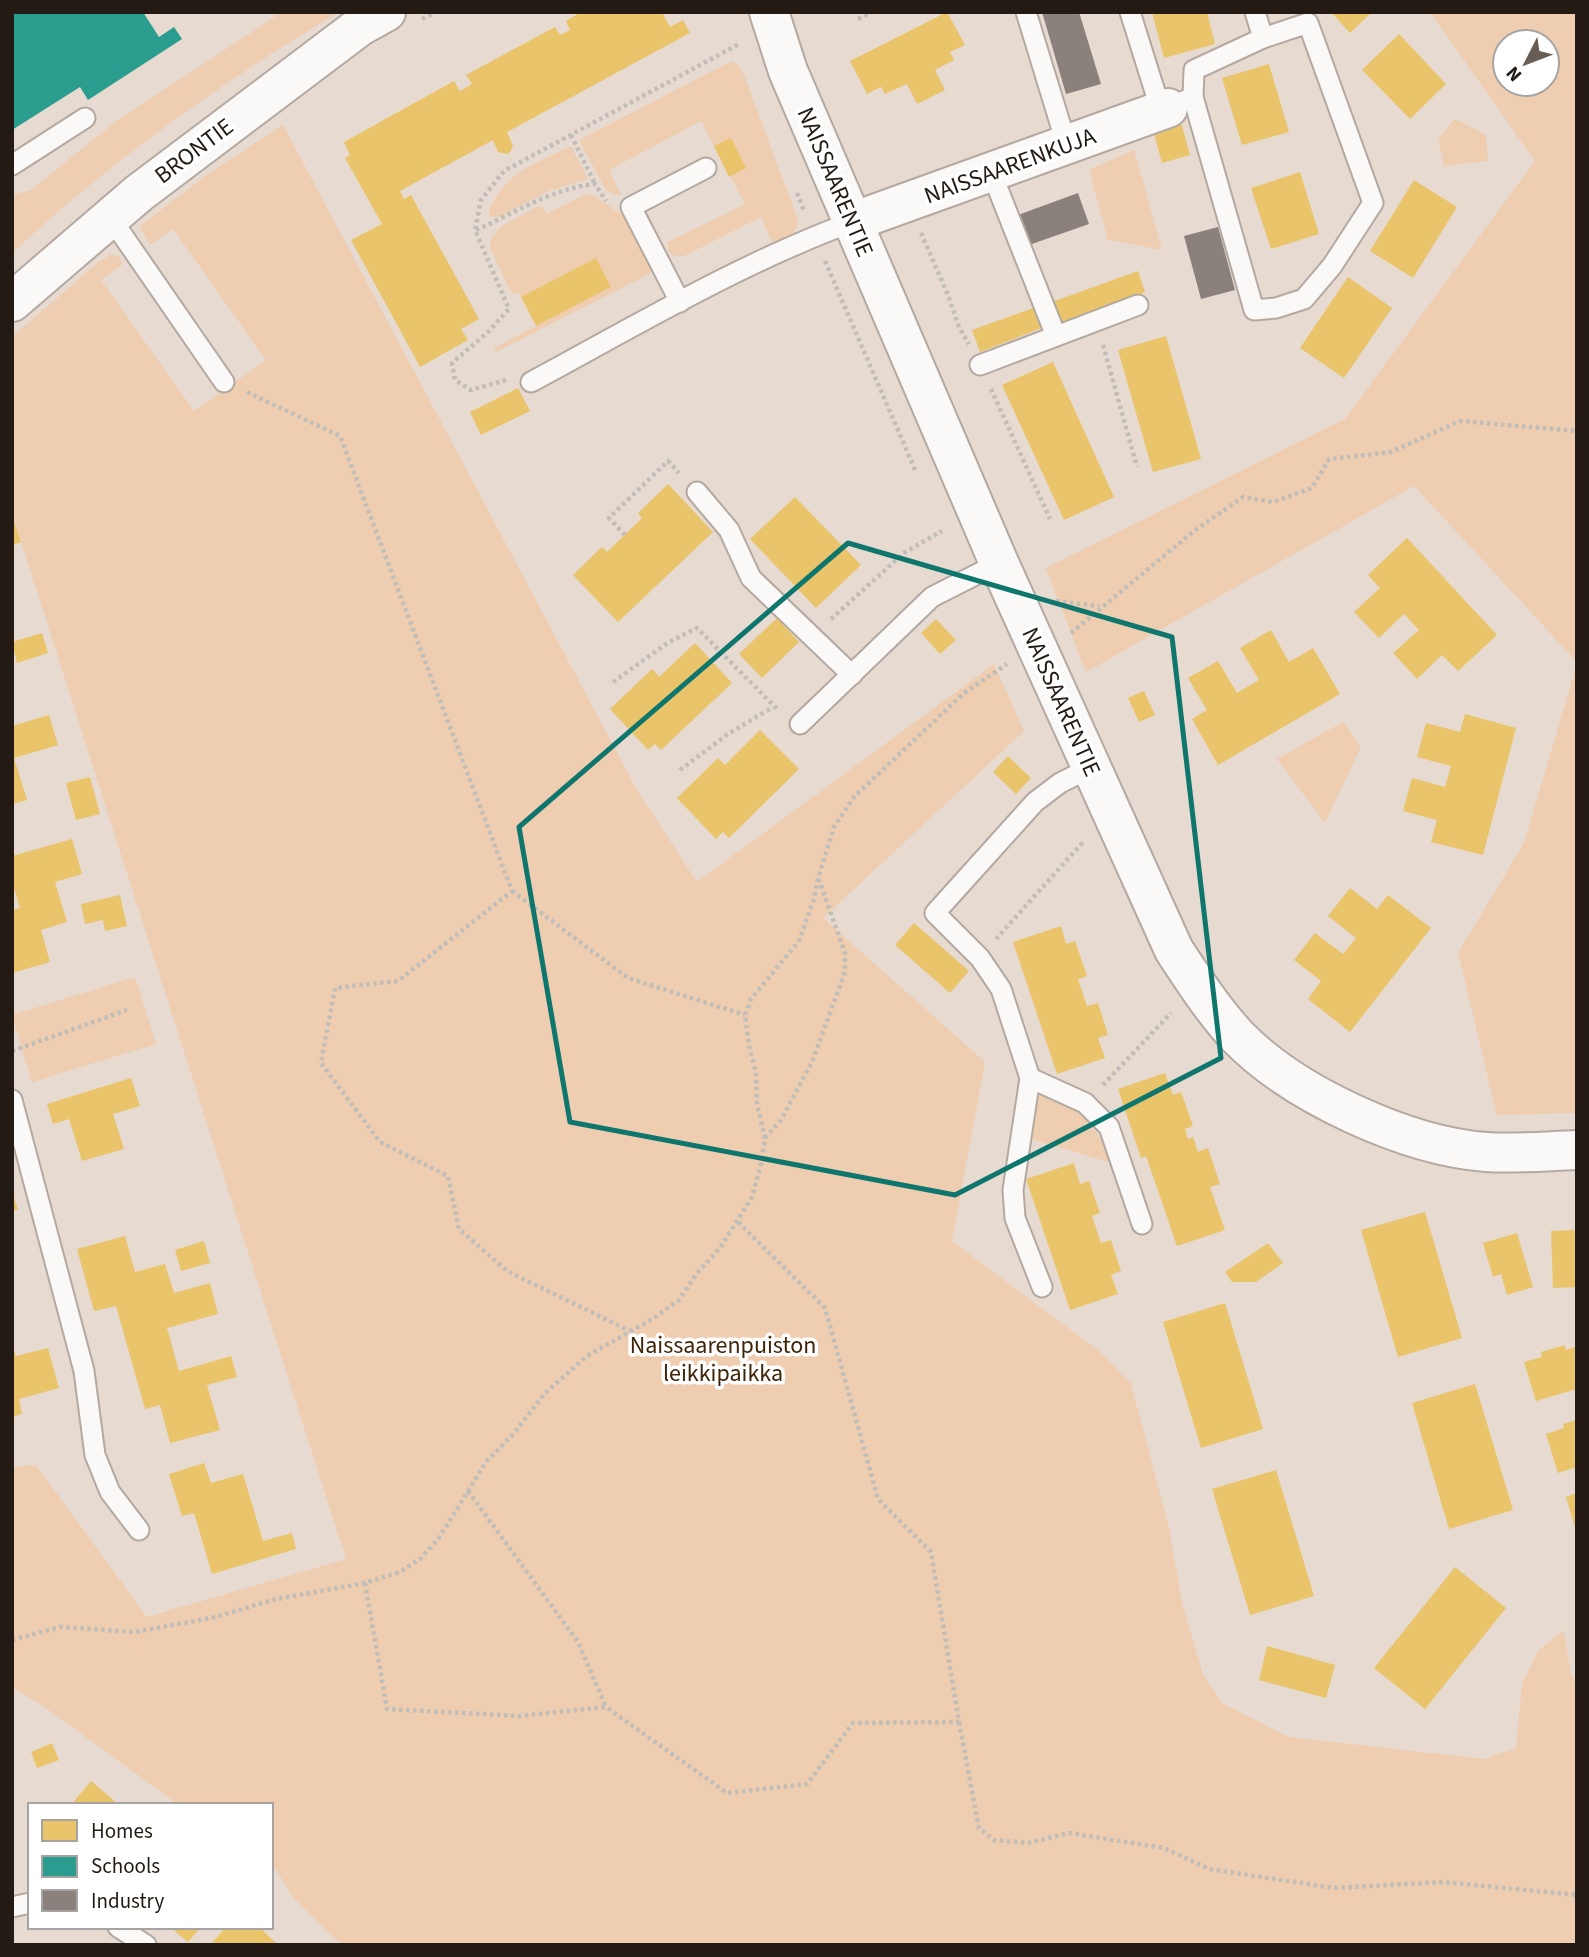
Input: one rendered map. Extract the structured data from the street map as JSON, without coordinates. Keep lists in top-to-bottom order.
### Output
{
  "streets": {
    "street": ["BRONTIE", "NAISSAARENKUJA", "NAISSAARENTIE"]
  },
  "crossings": [
    ["NAISSAARENKUJA", "NAISSAARENTIE"]
  ],
  "parks": ["Naissaarenpuiston leikkipaikka"],
  "legend": ["Homes", "Schools", "Industry"],
  "north": "bottom left"
}
